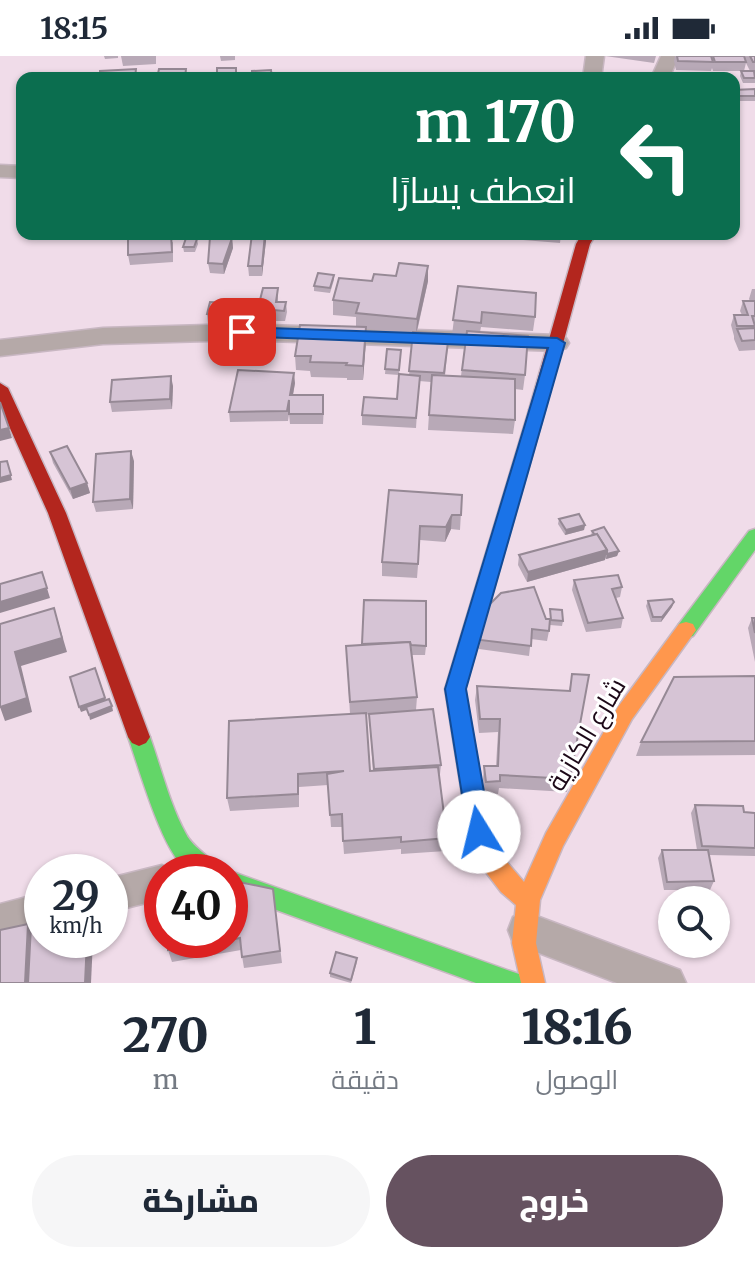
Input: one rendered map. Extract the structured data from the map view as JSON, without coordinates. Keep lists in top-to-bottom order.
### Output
{
  "streets": {
    "street": ["شارع الكازية"]
  },
  "page": {
    "status": "18:15",
    "turn": ["170 m", "انعطف يسارًا"],
    "speed": "29 km/h",
    "limit": "40",
    "eta": [
      "18:16",
      "الوصول",
      "1",
      "دقيقة",
      "270",
      "m"
    ],
    "buttons": ["خروج", "مشاركة"]
  }
}
